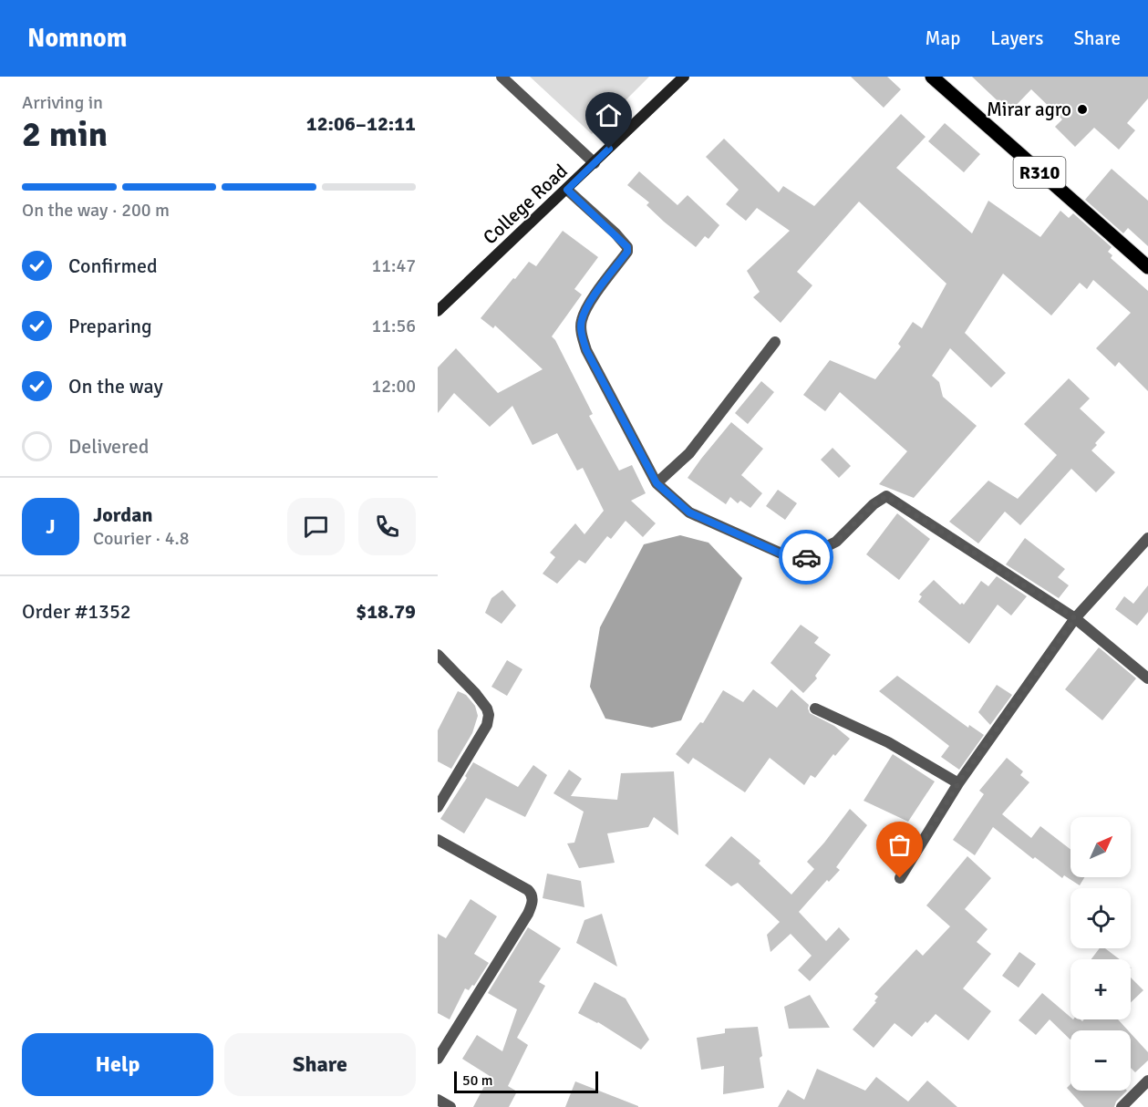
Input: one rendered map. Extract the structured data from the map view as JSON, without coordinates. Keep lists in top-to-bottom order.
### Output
{
  "streets": {
    "main road": ["R310", "College Road"]
  },
  "places": ["Mirar agro"],
  "scale_bar": "50 m",
  "north": "top right",
  "page": {
    "header": "Nomnom",
    "nav": ["Map", "Layers", "Share"],
    "heading": ["2 min", "Arriving in", "12:06–12:11"],
    "panel": [
      "Jordan",
      "Courier · 4.8",
      "Order #1352",
      "$18.79"
    ],
    "bar": "On the way · 200 m",
    "list": [
      ["Confirmed", "11:47"],
      ["Preparing", "11:56"],
      ["On the way", "12:00"],
      "Delivered"
    ],
    "round": "J",
    "map_buttons": ["+", "−"],
    "buttons": ["Help", "Share"],
    "scale": "50 m"
  }
}
